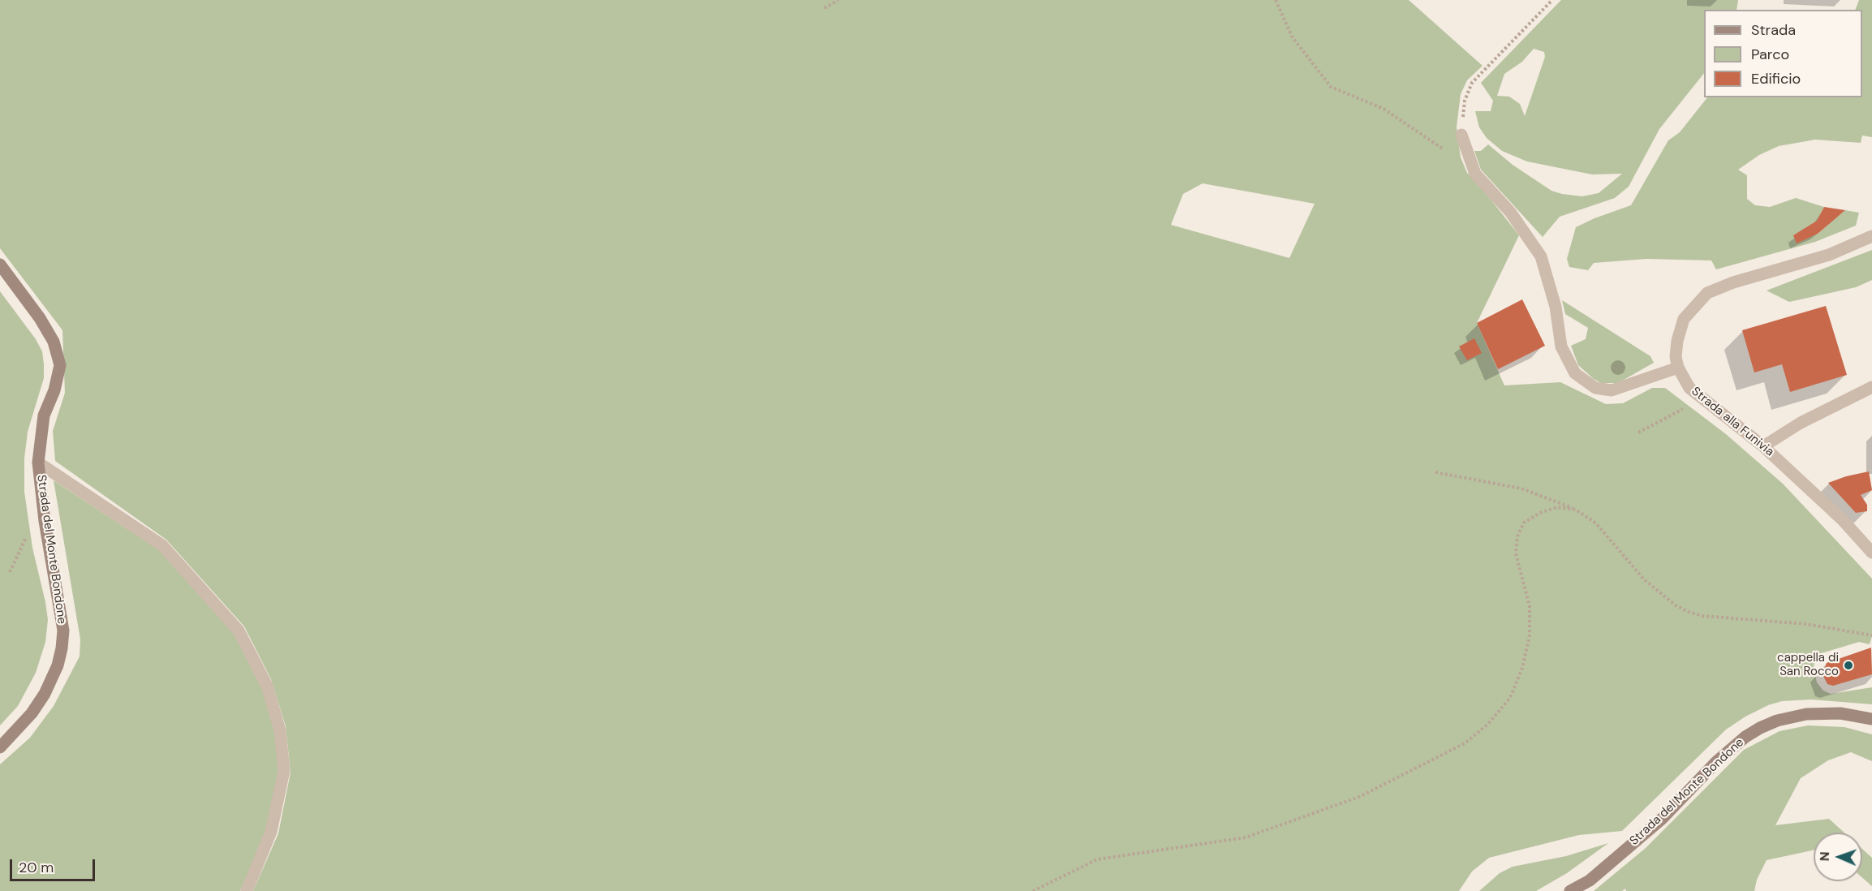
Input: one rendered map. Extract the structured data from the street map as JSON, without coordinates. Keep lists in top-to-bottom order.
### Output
{
  "streets": {
    "street": ["Strada alla Funivia", "Strada del Monte Bondone"]
  },
  "places": ["cappella di San Rocco"],
  "legend": ["Strada", "Parco", "Edificio"],
  "scale_bar": "20 m",
  "north": "left"
}
